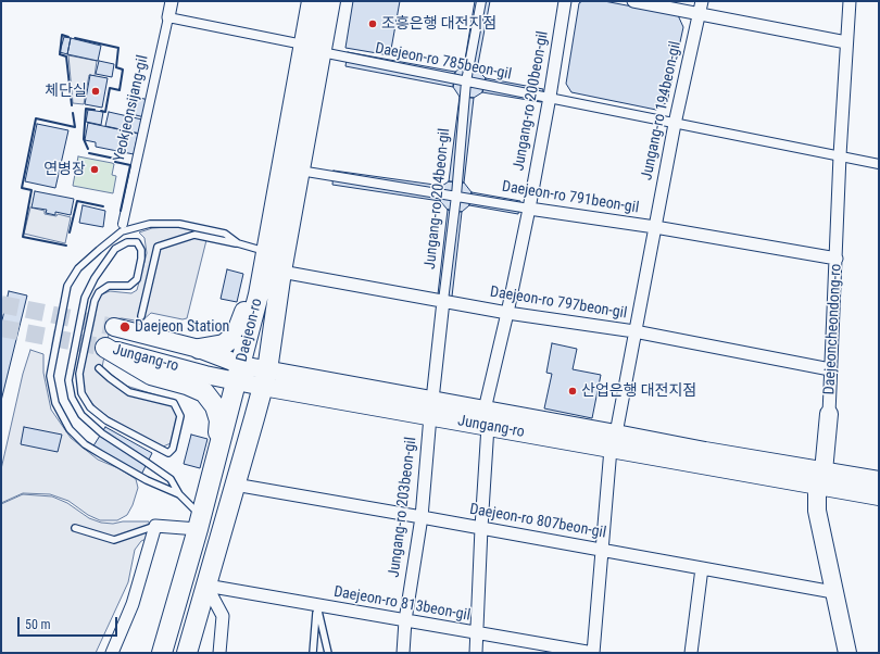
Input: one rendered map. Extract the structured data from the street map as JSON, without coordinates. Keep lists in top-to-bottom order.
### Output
{
  "streets": {
    "main road": ["Daejeoncheondong-ro", "Daejeon-ro", "Jungang-ro"],
    "street": [
      "Daejeon-ro 785beon-gil",
      "Jungang-ro 200beon-gil",
      "Yeokjeonsijang-gil",
      "Jungang-ro 194beon-gil",
      "Daejeon-ro 791beon-gil",
      "Jungang-ro 204beon-gil",
      "Daejeon-ro 797beon-gil",
      "Jungang-ro 203beon-gil",
      "Daejeon-ro 807beon-gil",
      "Daejeon-ro 813beon-gil"
    ]
  },
  "crossings": [
    ["Daejeon-ro 785beon-gil", "Jungang-ro 200beon-gil"],
    ["Daejeon-ro 785beon-gil", "Jungang-ro 194beon-gil"],
    ["Daejeon-ro 785beon-gil", "Jungang-ro 204beon-gil"],
    ["Daejeon-ro 785beon-gil", "Daejeoncheondong-ro"],
    ["Daejeon-ro 785beon-gil", "Daejeon-ro"],
    ["Jungang-ro 200beon-gil", "Daejeon-ro 791beon-gil"],
    ["Jungang-ro 200beon-gil", "Daejeon-ro 797beon-gil"],
    ["Jungang-ro 200beon-gil", "Jungang-ro"],
    ["Jungang-ro 200beon-gil", "Daejeon-ro 807beon-gil"],
    ["Jungang-ro 200beon-gil", "Daejeon-ro 813beon-gil"],
    ["Jungang-ro 194beon-gil", "Daejeon-ro 791beon-gil"],
    ["Jungang-ro 194beon-gil", "Daejeon-ro 797beon-gil"],
    ["Jungang-ro 194beon-gil", "Jungang-ro"],
    ["Jungang-ro 194beon-gil", "Daejeon-ro 807beon-gil"],
    ["Jungang-ro 194beon-gil", "Daejeon-ro 813beon-gil"],
    ["Daejeon-ro 791beon-gil", "Jungang-ro 204beon-gil"],
    ["Daejeon-ro 791beon-gil", "Daejeoncheondong-ro"],
    ["Daejeon-ro 791beon-gil", "Daejeon-ro"],
    ["Jungang-ro 204beon-gil", "Daejeon-ro 797beon-gil"],
    ["Jungang-ro 204beon-gil", "Jungang-ro"],
    ["Jungang-ro 204beon-gil", "Jungang-ro 203beon-gil"],
    ["Daejeon-ro 797beon-gil", "Daejeoncheondong-ro"],
    ["Daejeon-ro 797beon-gil", "Daejeon-ro"],
    ["Daejeoncheondong-ro", "Jungang-ro"],
    ["Daejeoncheondong-ro", "Daejeon-ro 807beon-gil"],
    ["Daejeon-ro", "Jungang-ro"],
    ["Daejeon-ro", "Daejeon-ro 807beon-gil"],
    ["Daejeon-ro", "Daejeon-ro 813beon-gil"],
    ["Jungang-ro", "Jungang-ro 203beon-gil"],
    ["Jungang-ro 203beon-gil", "Daejeon-ro 807beon-gil"],
    ["Jungang-ro 203beon-gil", "Daejeon-ro 813beon-gil"]
  ],
  "places": [
    "조흥은행 대전지점",
    "체단실",
    "연병장",
    "Daejeon Station",
    "산업은행 대전지점"
  ],
  "scale_bar": "50 m"
}
